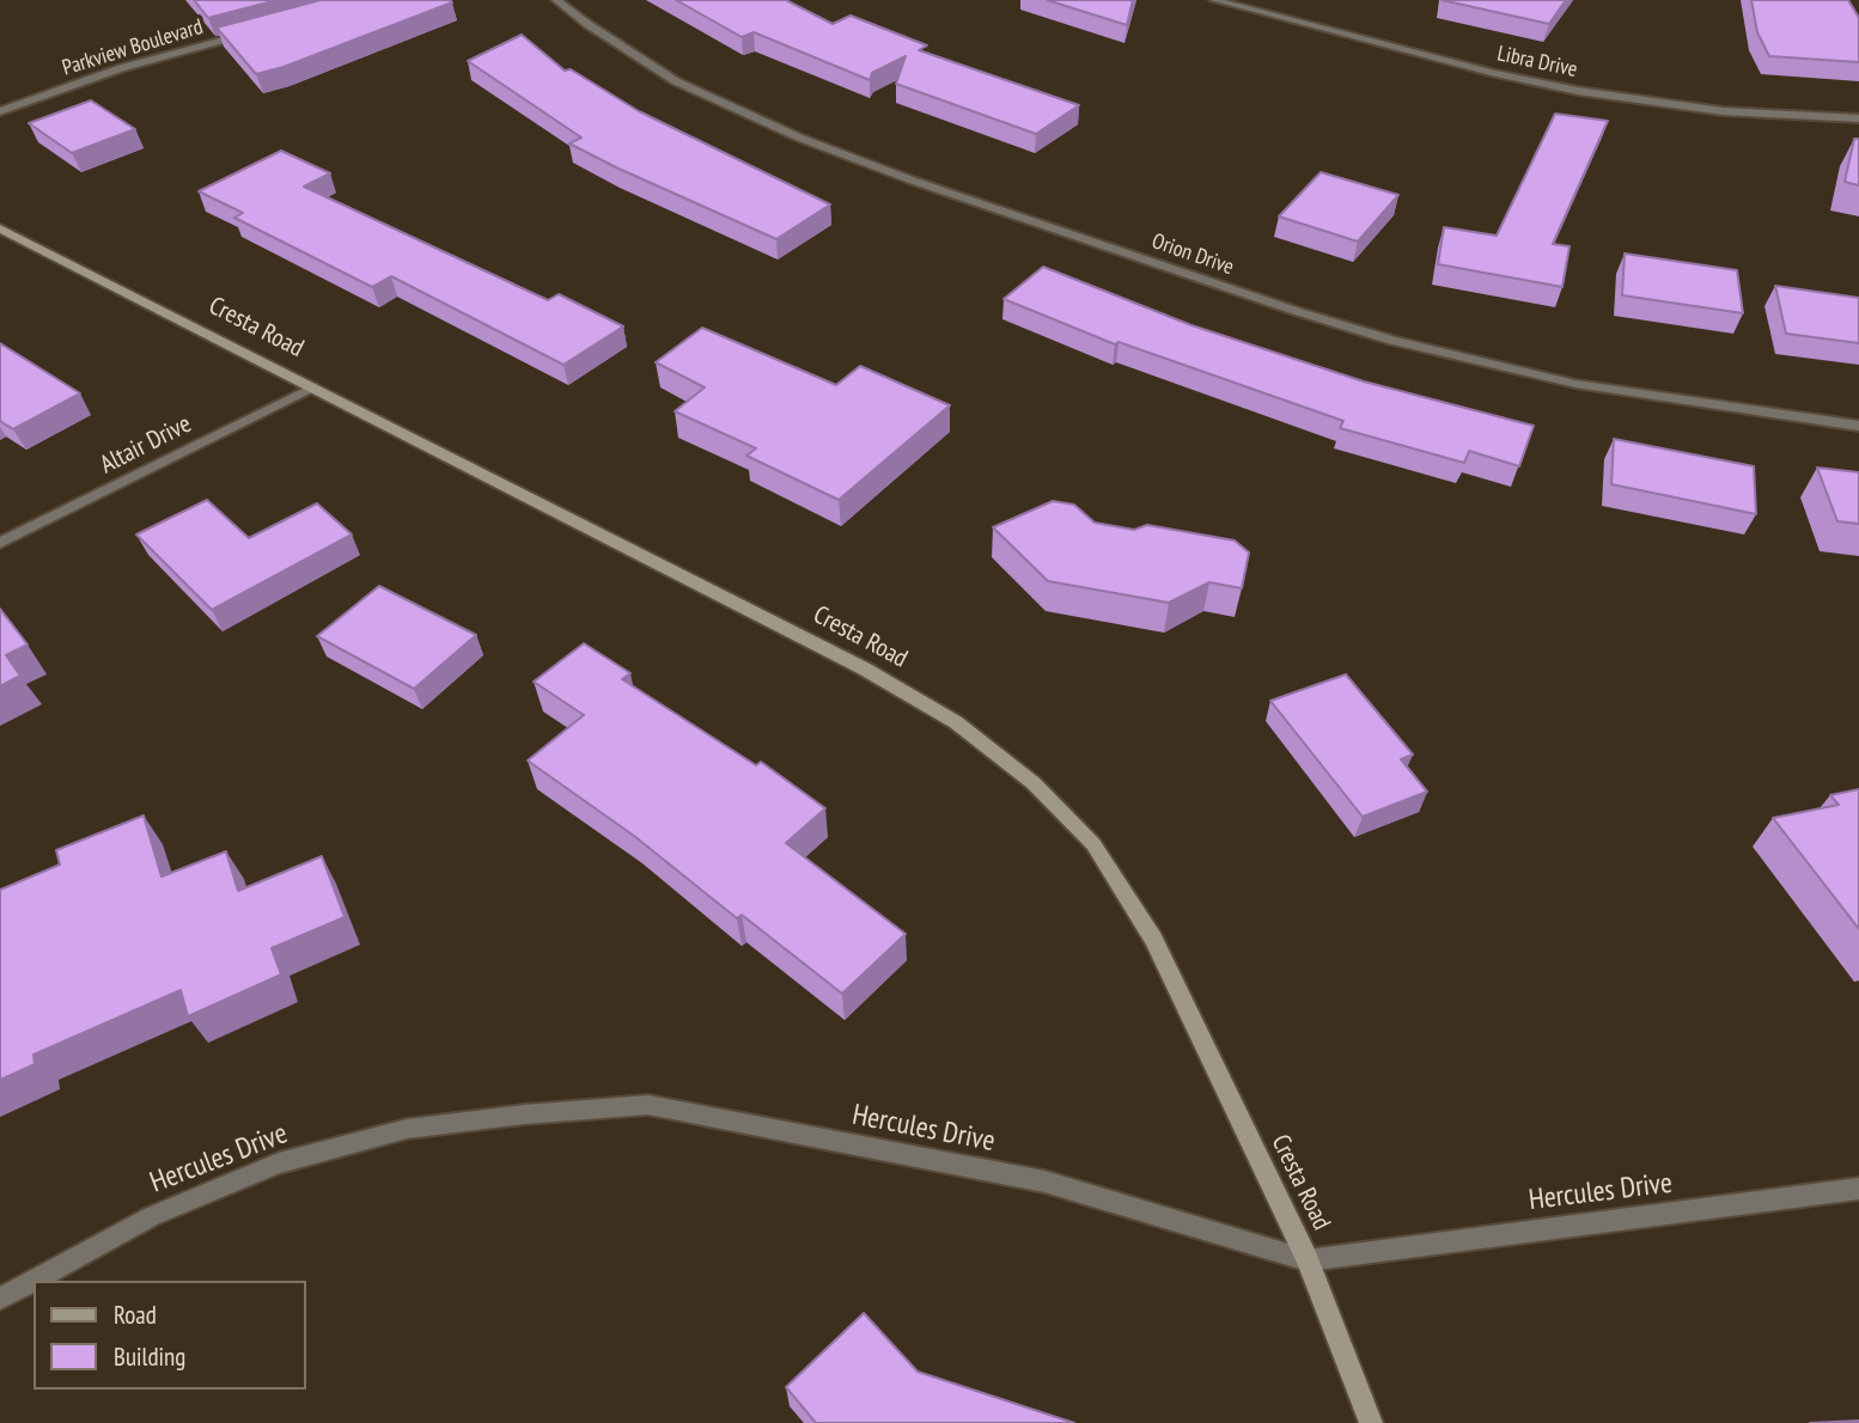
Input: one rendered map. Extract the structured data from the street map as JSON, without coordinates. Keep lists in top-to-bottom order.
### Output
{
  "streets": {
    "main road": ["Cresta Road"],
    "street": [
      "Parkview Boulevard",
      "Libra Drive",
      "Orion Drive",
      "Altair Drive",
      "Hercules Drive"
    ]
  },
  "crossings": [
    ["Cresta Road", "Altair Drive"],
    ["Cresta Road", "Hercules Drive"]
  ],
  "legend": ["Road", "Building"]
}
